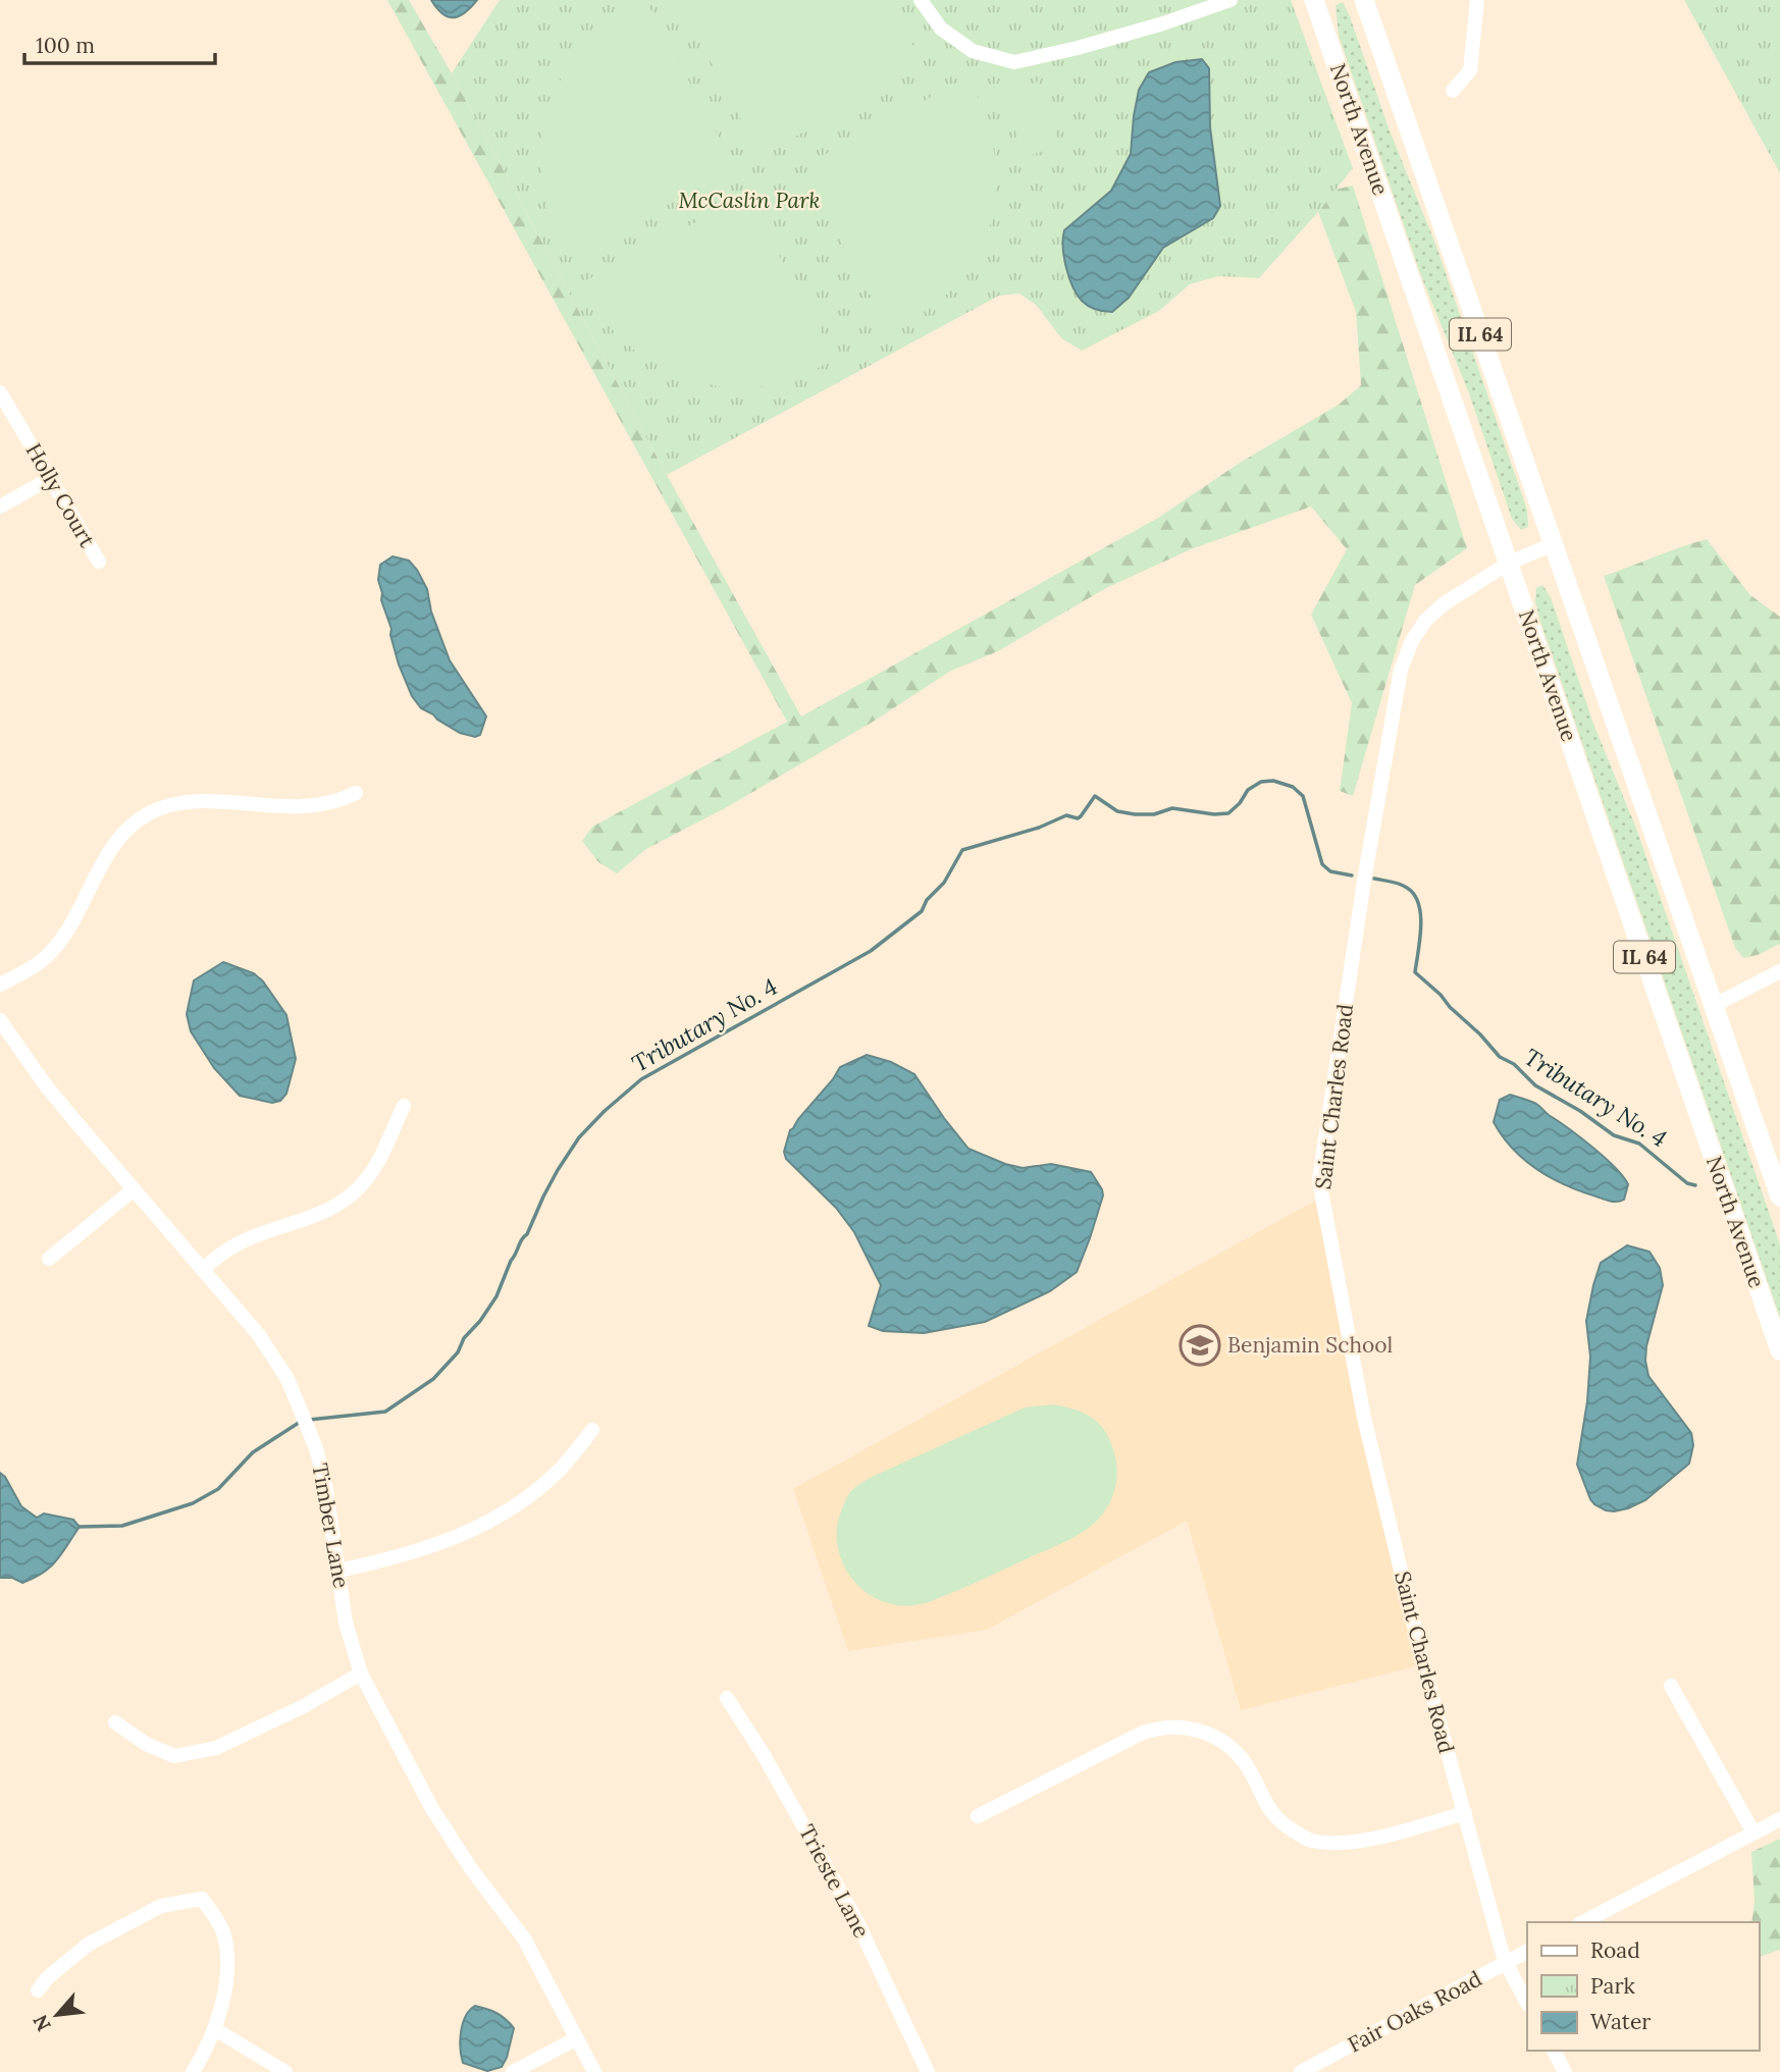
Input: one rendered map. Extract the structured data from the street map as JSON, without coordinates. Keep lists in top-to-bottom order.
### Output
{
  "streets": {
    "main road": ["North Avenue", "IL 64"],
    "street": [
      "Holly Court",
      "Saint Charles Road",
      "Timber Lane",
      "Trieste Lane",
      "Fair Oaks Road"
    ]
  },
  "crossings": [
    ["North Avenue", "Saint Charles Road"],
    ["IL 64", "Saint Charles Road"],
    ["Saint Charles Road", "Fair Oaks Road"]
  ],
  "water": ["Tributary No. 4"],
  "parks": ["McCaslin Park"],
  "places": {
    "school or university": ["Benjamin School"]
  },
  "legend": ["Road", "Park", "Water"],
  "scale_bar": "100 m",
  "north": "bottom left"
}
